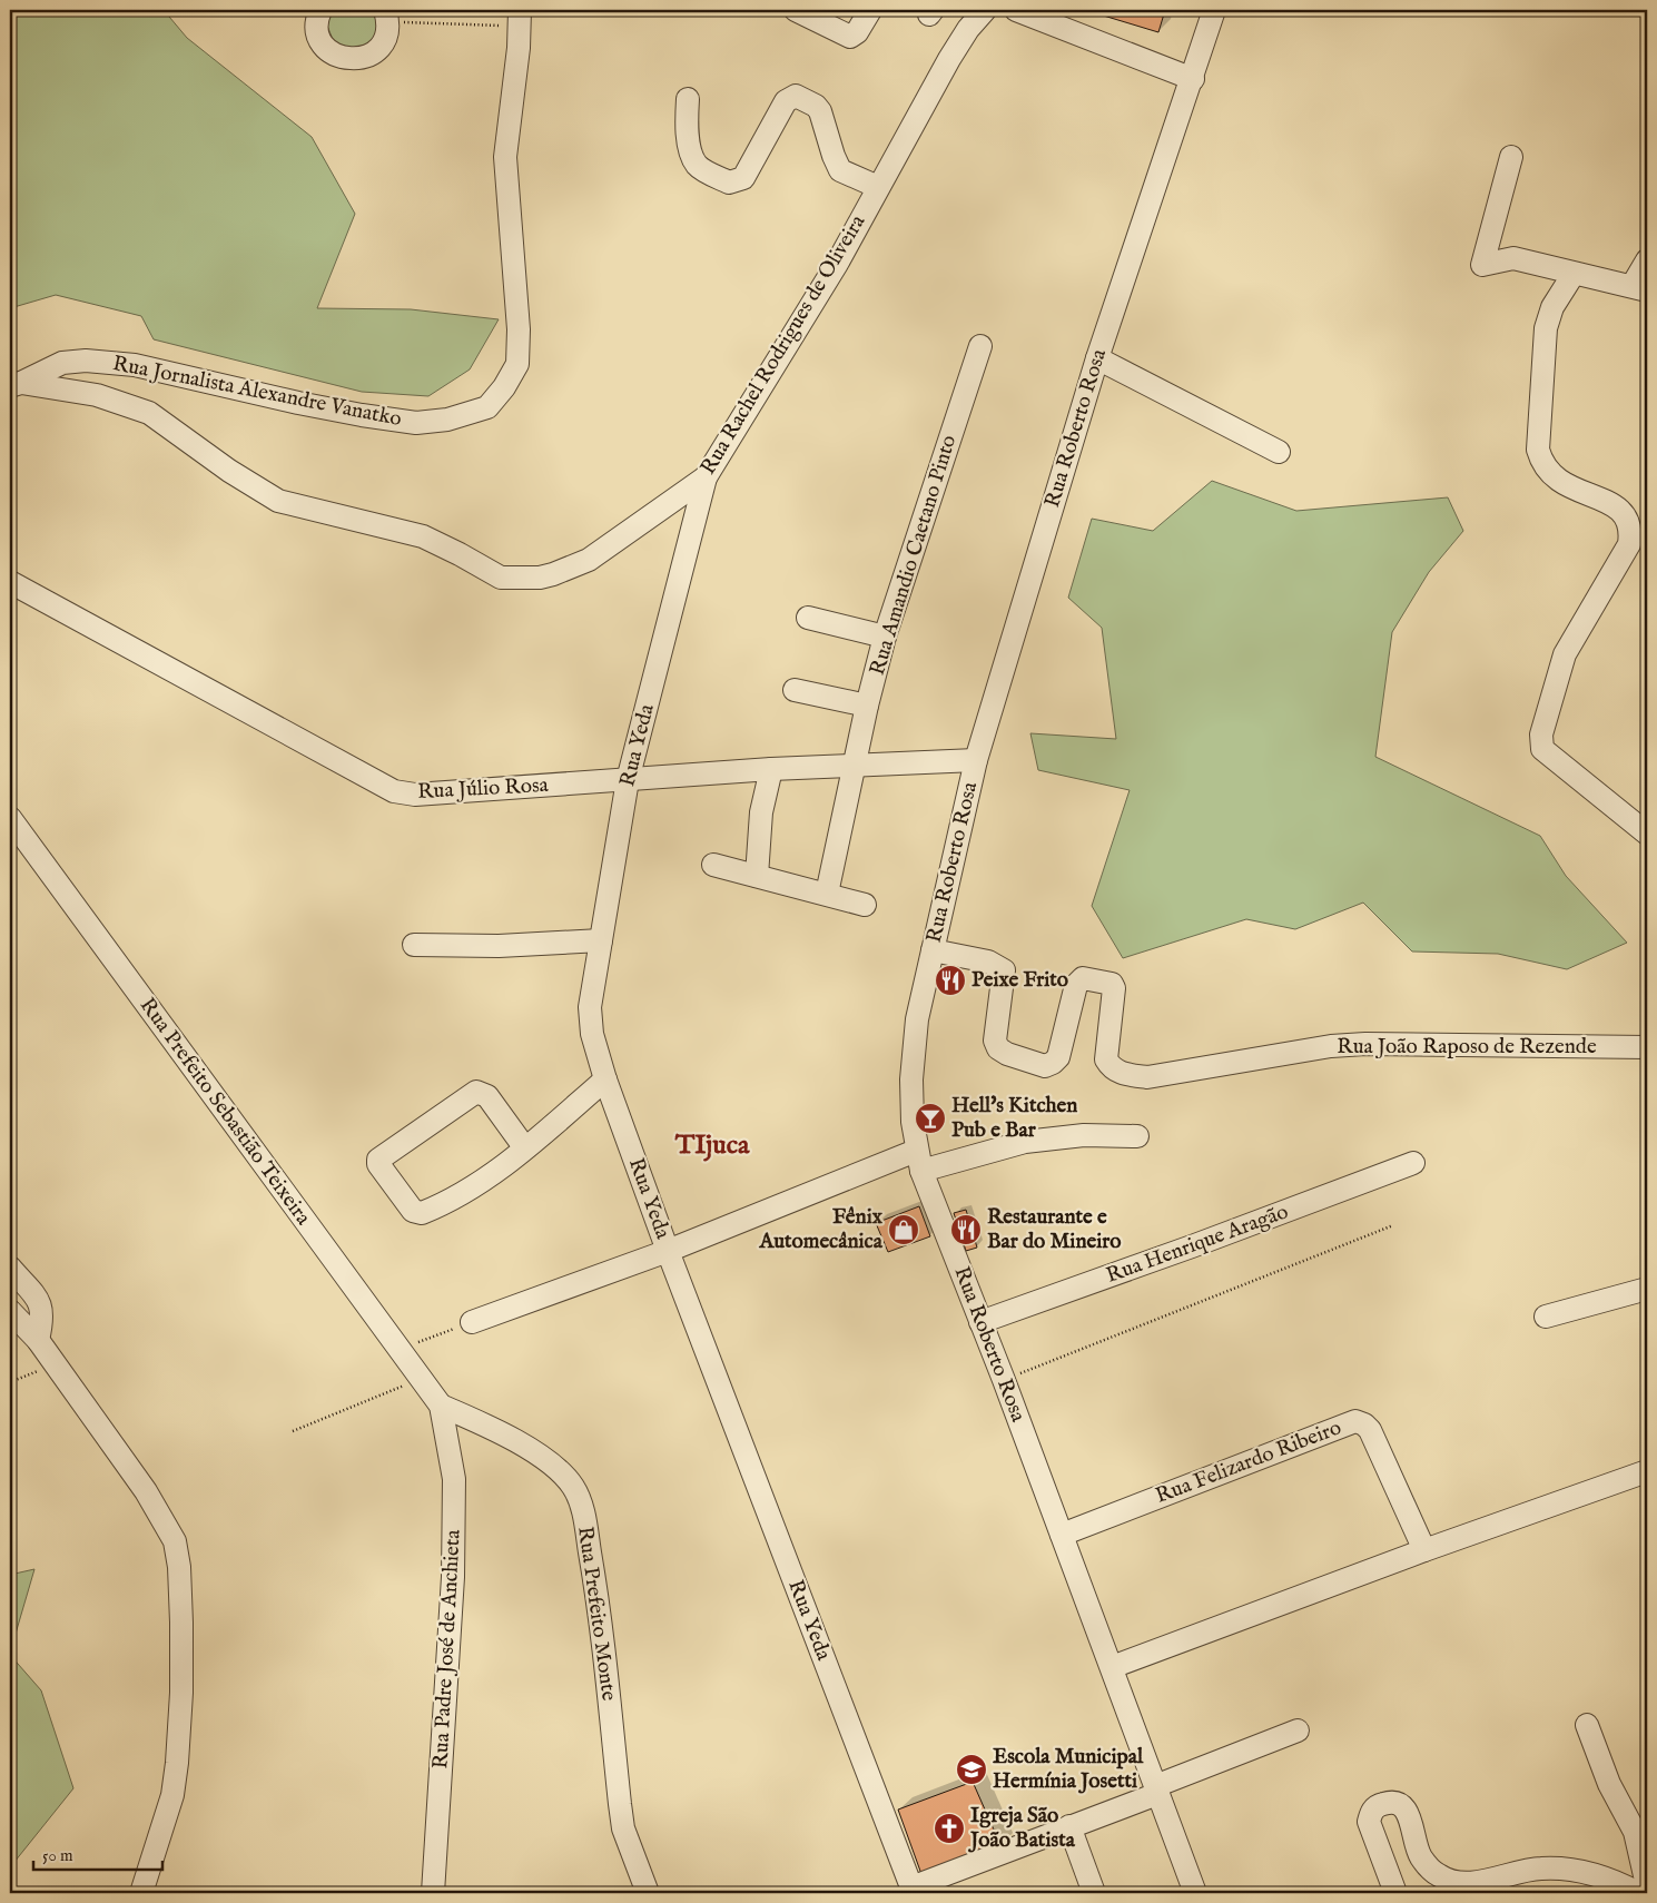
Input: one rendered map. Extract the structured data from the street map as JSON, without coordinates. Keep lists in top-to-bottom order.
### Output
{
  "streets": {
    "street": [
      "Rua Rachel Rodrigues de Oliveira",
      "Rua Jornalista Alexandre Vanatko",
      "Rua Roberto Rosa",
      "Rua Amandio Caetano Pinto",
      "Rua Yeda",
      "Rua Júlio Rosa",
      "Rua João Raposo de Rezende",
      "Rua Prefeito Sebastião Teixeira",
      "Rua Henrique Aragão",
      "Rua Felizardo Ribeiro",
      "Rua Prefeito Monte",
      "Rua Padre José de Anchieta"
    ]
  },
  "crossings": [
    ["Rua Rachel Rodrigues de Oliveira", "Rua Jornalista Alexandre Vanatko"],
    ["Rua Rachel Rodrigues de Oliveira", "Rua Yeda"],
    ["Rua Roberto Rosa", "Rua Júlio Rosa"],
    ["Rua Roberto Rosa", "Rua João Raposo de Rezende"],
    ["Rua Roberto Rosa", "Rua Henrique Aragão"],
    ["Rua Roberto Rosa", "Rua Felizardo Ribeiro"],
    ["Rua Amandio Caetano Pinto", "Rua Júlio Rosa"],
    ["Rua Yeda", "Rua Júlio Rosa"],
    ["Rua Prefeito Sebastião Teixeira", "Rua Prefeito Monte"],
    ["Rua Prefeito Sebastião Teixeira", "Rua Padre José de Anchieta"],
    ["Rua Prefeito Monte", "Rua Padre José de Anchieta"]
  ],
  "districts": ["TIjuca"],
  "places": {
    "restaurant": ["Peixe Frito", "Restaurante e Bar do Mineiro"],
    "bar": ["Hell's Kitchen Pub e Bar"],
    "shop": ["Fênix Automecânica"],
    "school or university": ["Escola Municipal Hermínia Josetti"],
    "church": ["Igreja São João Batista"]
  },
  "scale_bar": "50 m"
}
